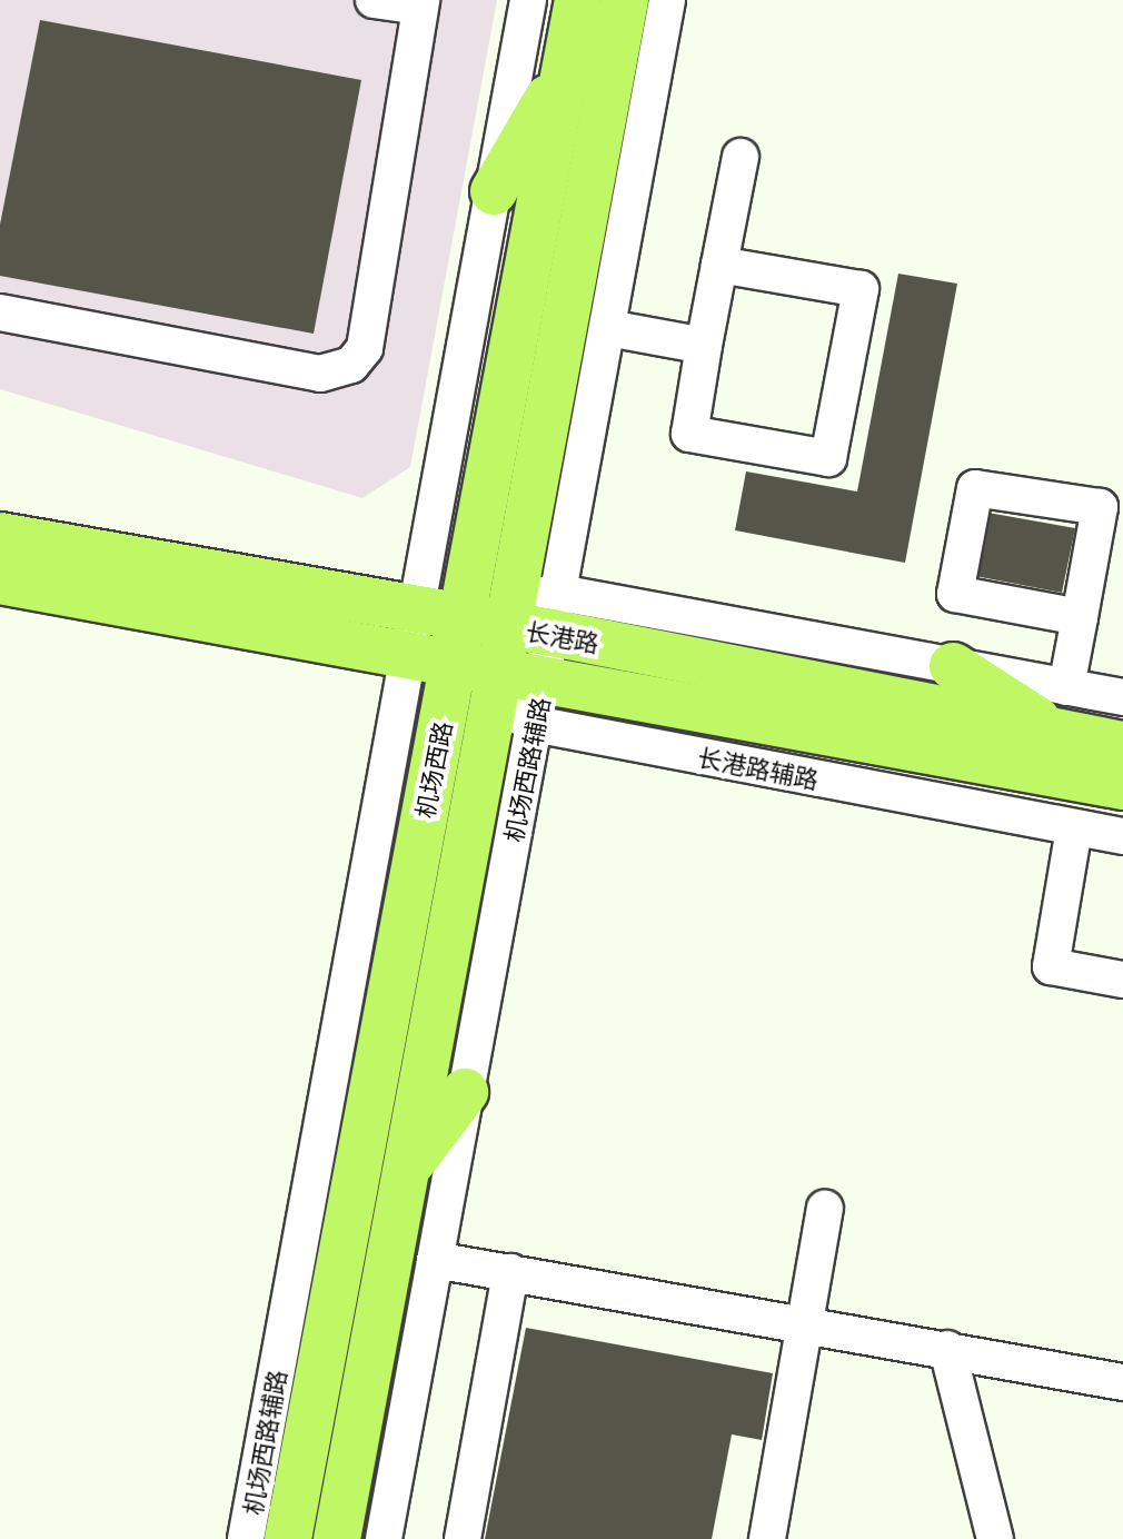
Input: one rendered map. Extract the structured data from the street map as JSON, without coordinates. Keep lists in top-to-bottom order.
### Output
{
  "streets": {
    "main road": ["长港路", "机场西路"],
    "street": ["长港路辅路", "机场西路辅路"]
  },
  "crossings": [
    ["长港路", "长港路辅路"],
    ["长港路", "机场西路"],
    ["长港路", "机场西路辅路"],
    ["长港路辅路", "机场西路"],
    ["长港路辅路", "机场西路辅路"],
    ["机场西路", "机场西路辅路"]
  ]
}
